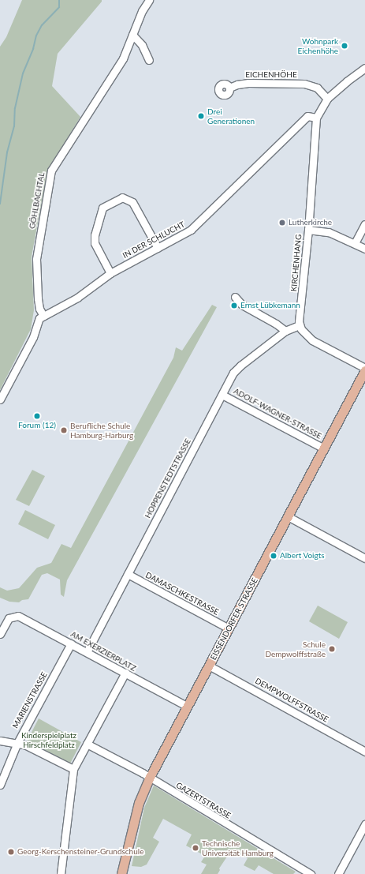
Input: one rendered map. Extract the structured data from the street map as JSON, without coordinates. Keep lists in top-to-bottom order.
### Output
{
  "streets": {
    "main road": ["EISSENDORFER STRASSE"],
    "street": [
      "EICHENHÖHE",
      "GÖHLBACHTAL",
      "IN DER SCHLUCHT",
      "KIRCHENHANG",
      "ADOLF-WAGNER-STRASSE",
      "HOPPENSTEDTSTRASSE",
      "DAMASCHKESTRASSE",
      "AM EXERZIERPLATZ",
      "MARIENSTRASSE",
      "DEMPWOLFFSTRASSE",
      "GAZERTSTRASSE"
    ]
  },
  "crossings": [
    ["EICHENHÖHE", "KIRCHENHANG"],
    ["GÖHLBACHTAL", "IN DER SCHLUCHT"],
    ["IN DER SCHLUCHT", "KIRCHENHANG"],
    ["KIRCHENHANG", "HOPPENSTEDTSTRASSE"],
    ["ADOLF-WAGNER-STRASSE", "HOPPENSTEDTSTRASSE"],
    ["ADOLF-WAGNER-STRASSE", "EISSENDORFER STRASSE"],
    ["HOPPENSTEDTSTRASSE", "DAMASCHKESTRASSE"],
    ["HOPPENSTEDTSTRASSE", "AM EXERZIERPLATZ"],
    ["DAMASCHKESTRASSE", "EISSENDORFER STRASSE"],
    ["EISSENDORFER STRASSE", "AM EXERZIERPLATZ"],
    ["EISSENDORFER STRASSE", "DEMPWOLFFSTRASSE"],
    ["EISSENDORFER STRASSE", "GAZERTSTRASSE"],
    ["AM EXERZIERPLATZ", "MARIENSTRASSE"]
  ],
  "parks": ["Kinderspielplatz Hirschfeldplatz"],
  "places": [
    "Wohnpark Eichenhöhe",
    "Drei Generationen",
    "Lutherkirche",
    "Ernst Lübkemann",
    "Forum (12)",
    "Berufliche Schule Hamburg-Harburg",
    "Albert Voigts",
    "Schule Dempwolffstraße",
    "Technische Universität Hamburg",
    "Georg-Kerschensteiner-Grundschule"
  ]
}
